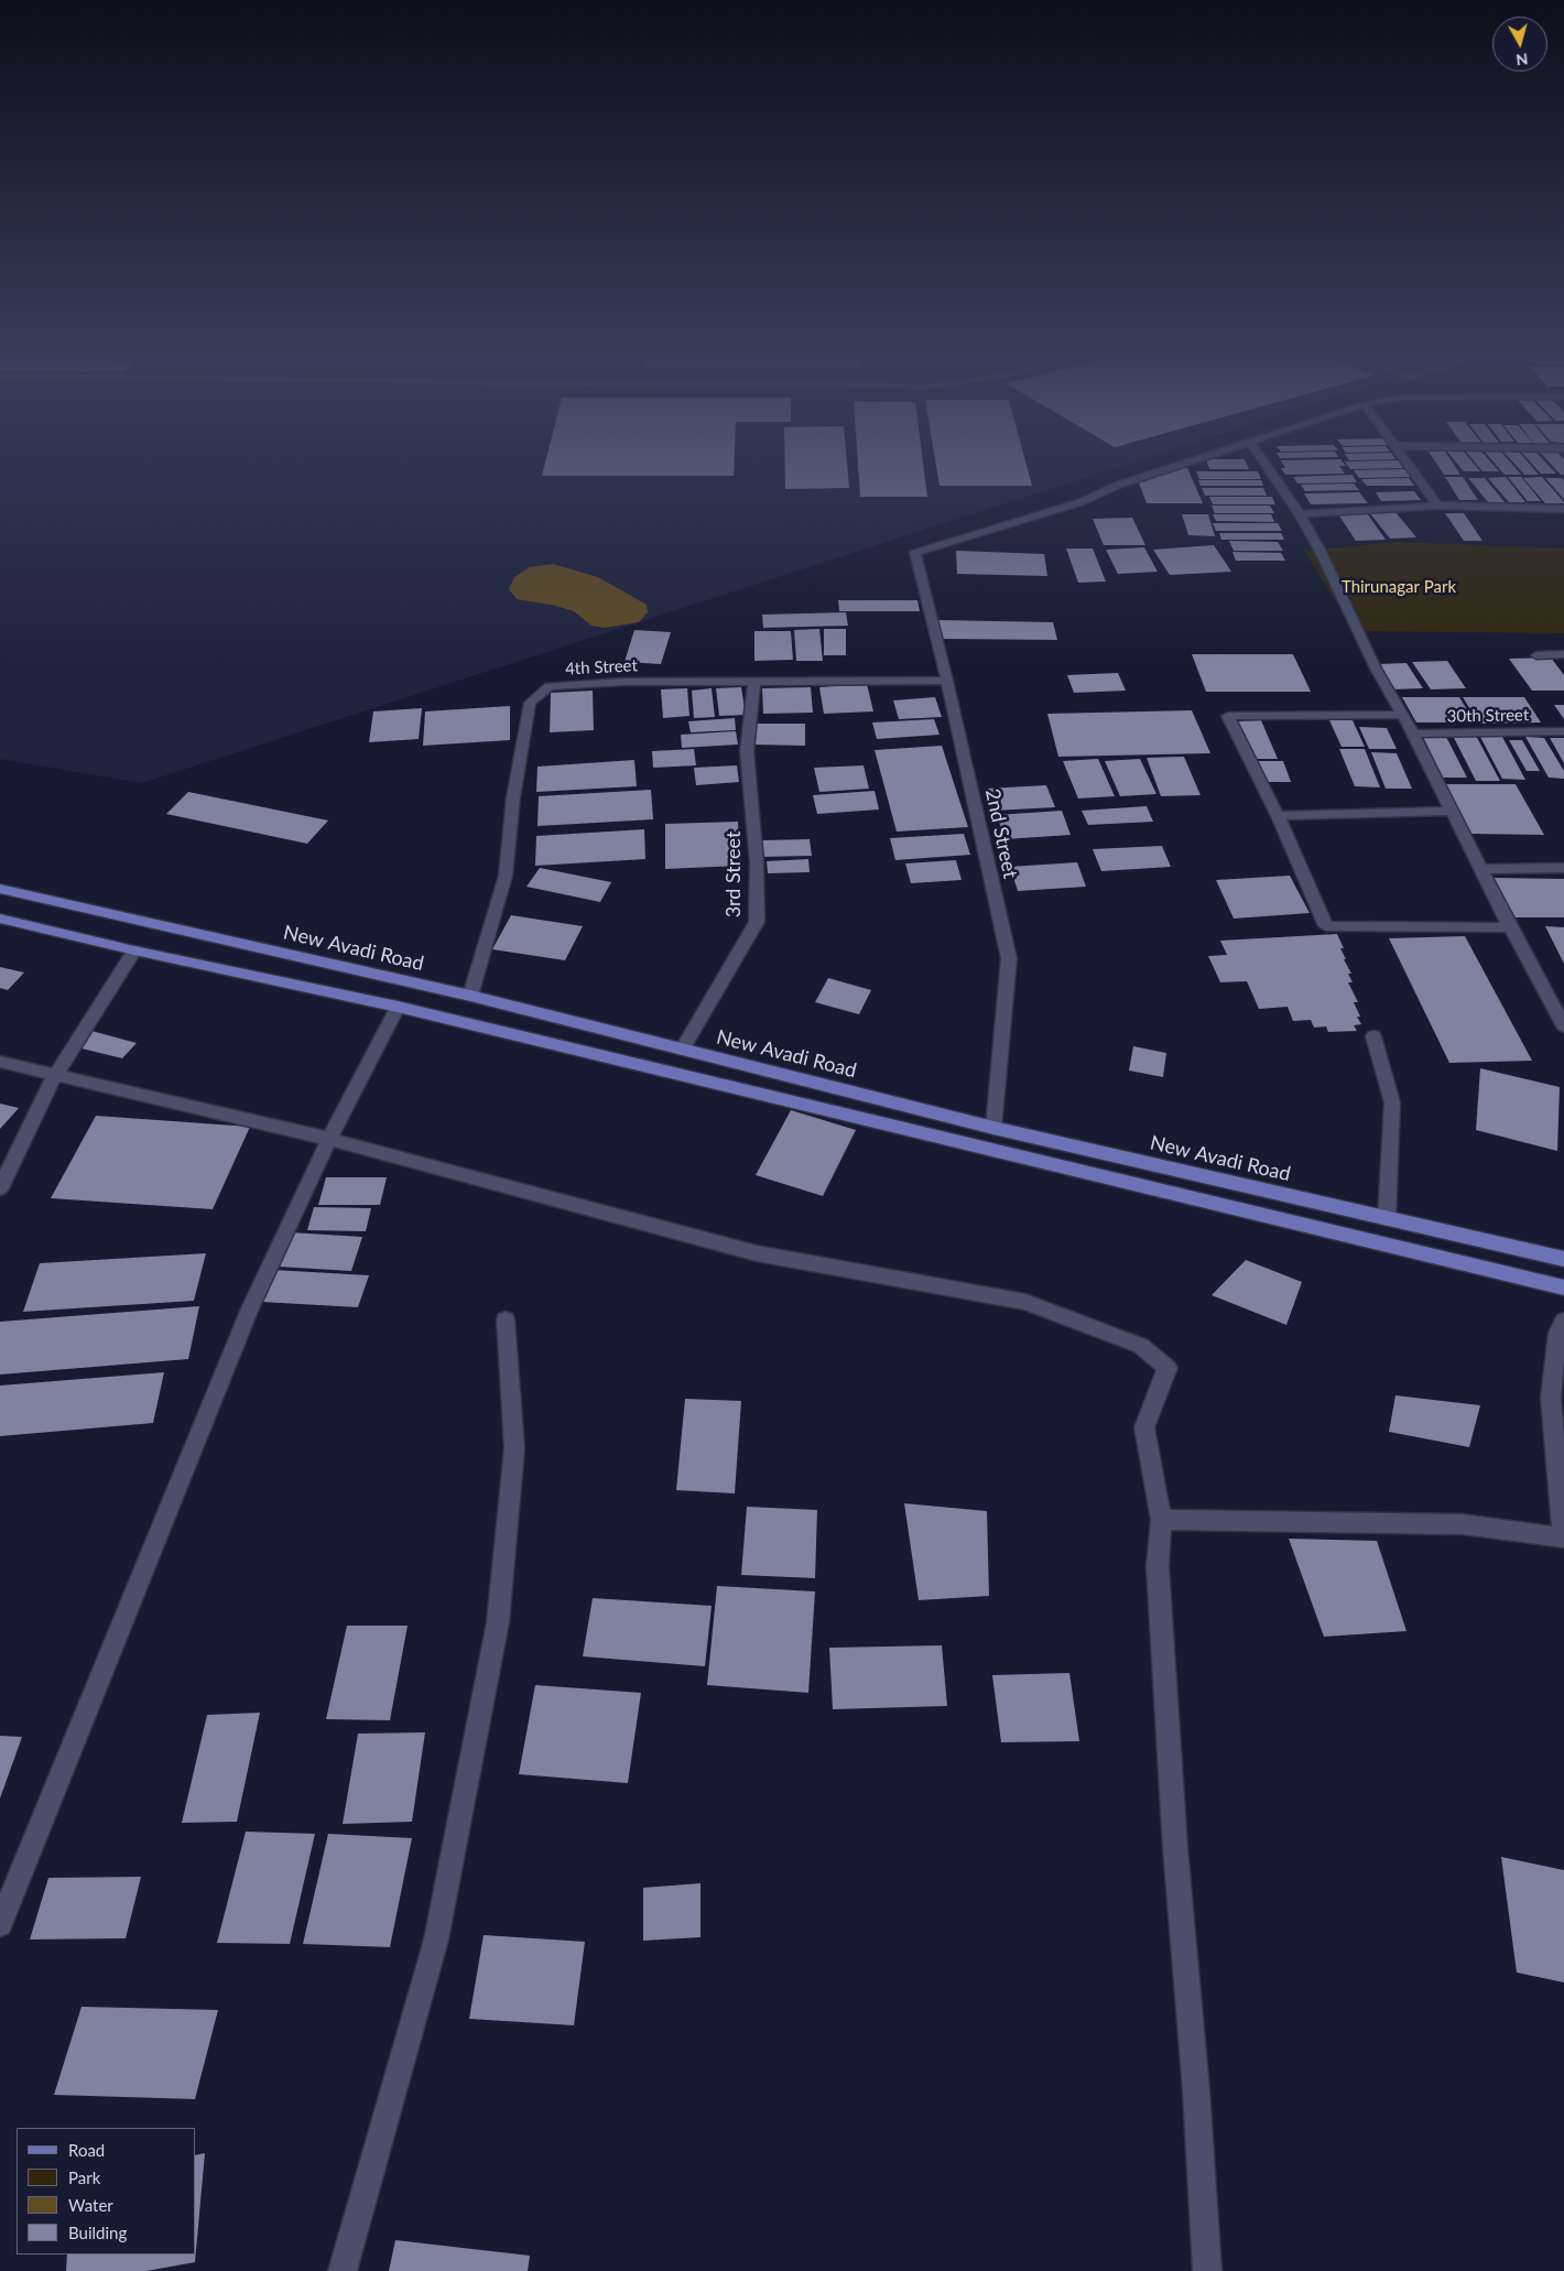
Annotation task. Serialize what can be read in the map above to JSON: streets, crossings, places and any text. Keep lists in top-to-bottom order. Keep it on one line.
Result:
{"streets":{"main road":["New Avadi Road"],"street":["4th Street","30th Street","2nd Street","3rd Street"]},"crossings":[["4th Street","2nd Street"],["4th Street","3rd Street"],["4th Street","New Avadi Road"],["2nd Street","New Avadi Road"],["3rd Street","New Avadi Road"]],"parks":["Thirunagar Park"],"legend":["Road","Park","Water","Building"],"north":"bottom"}
